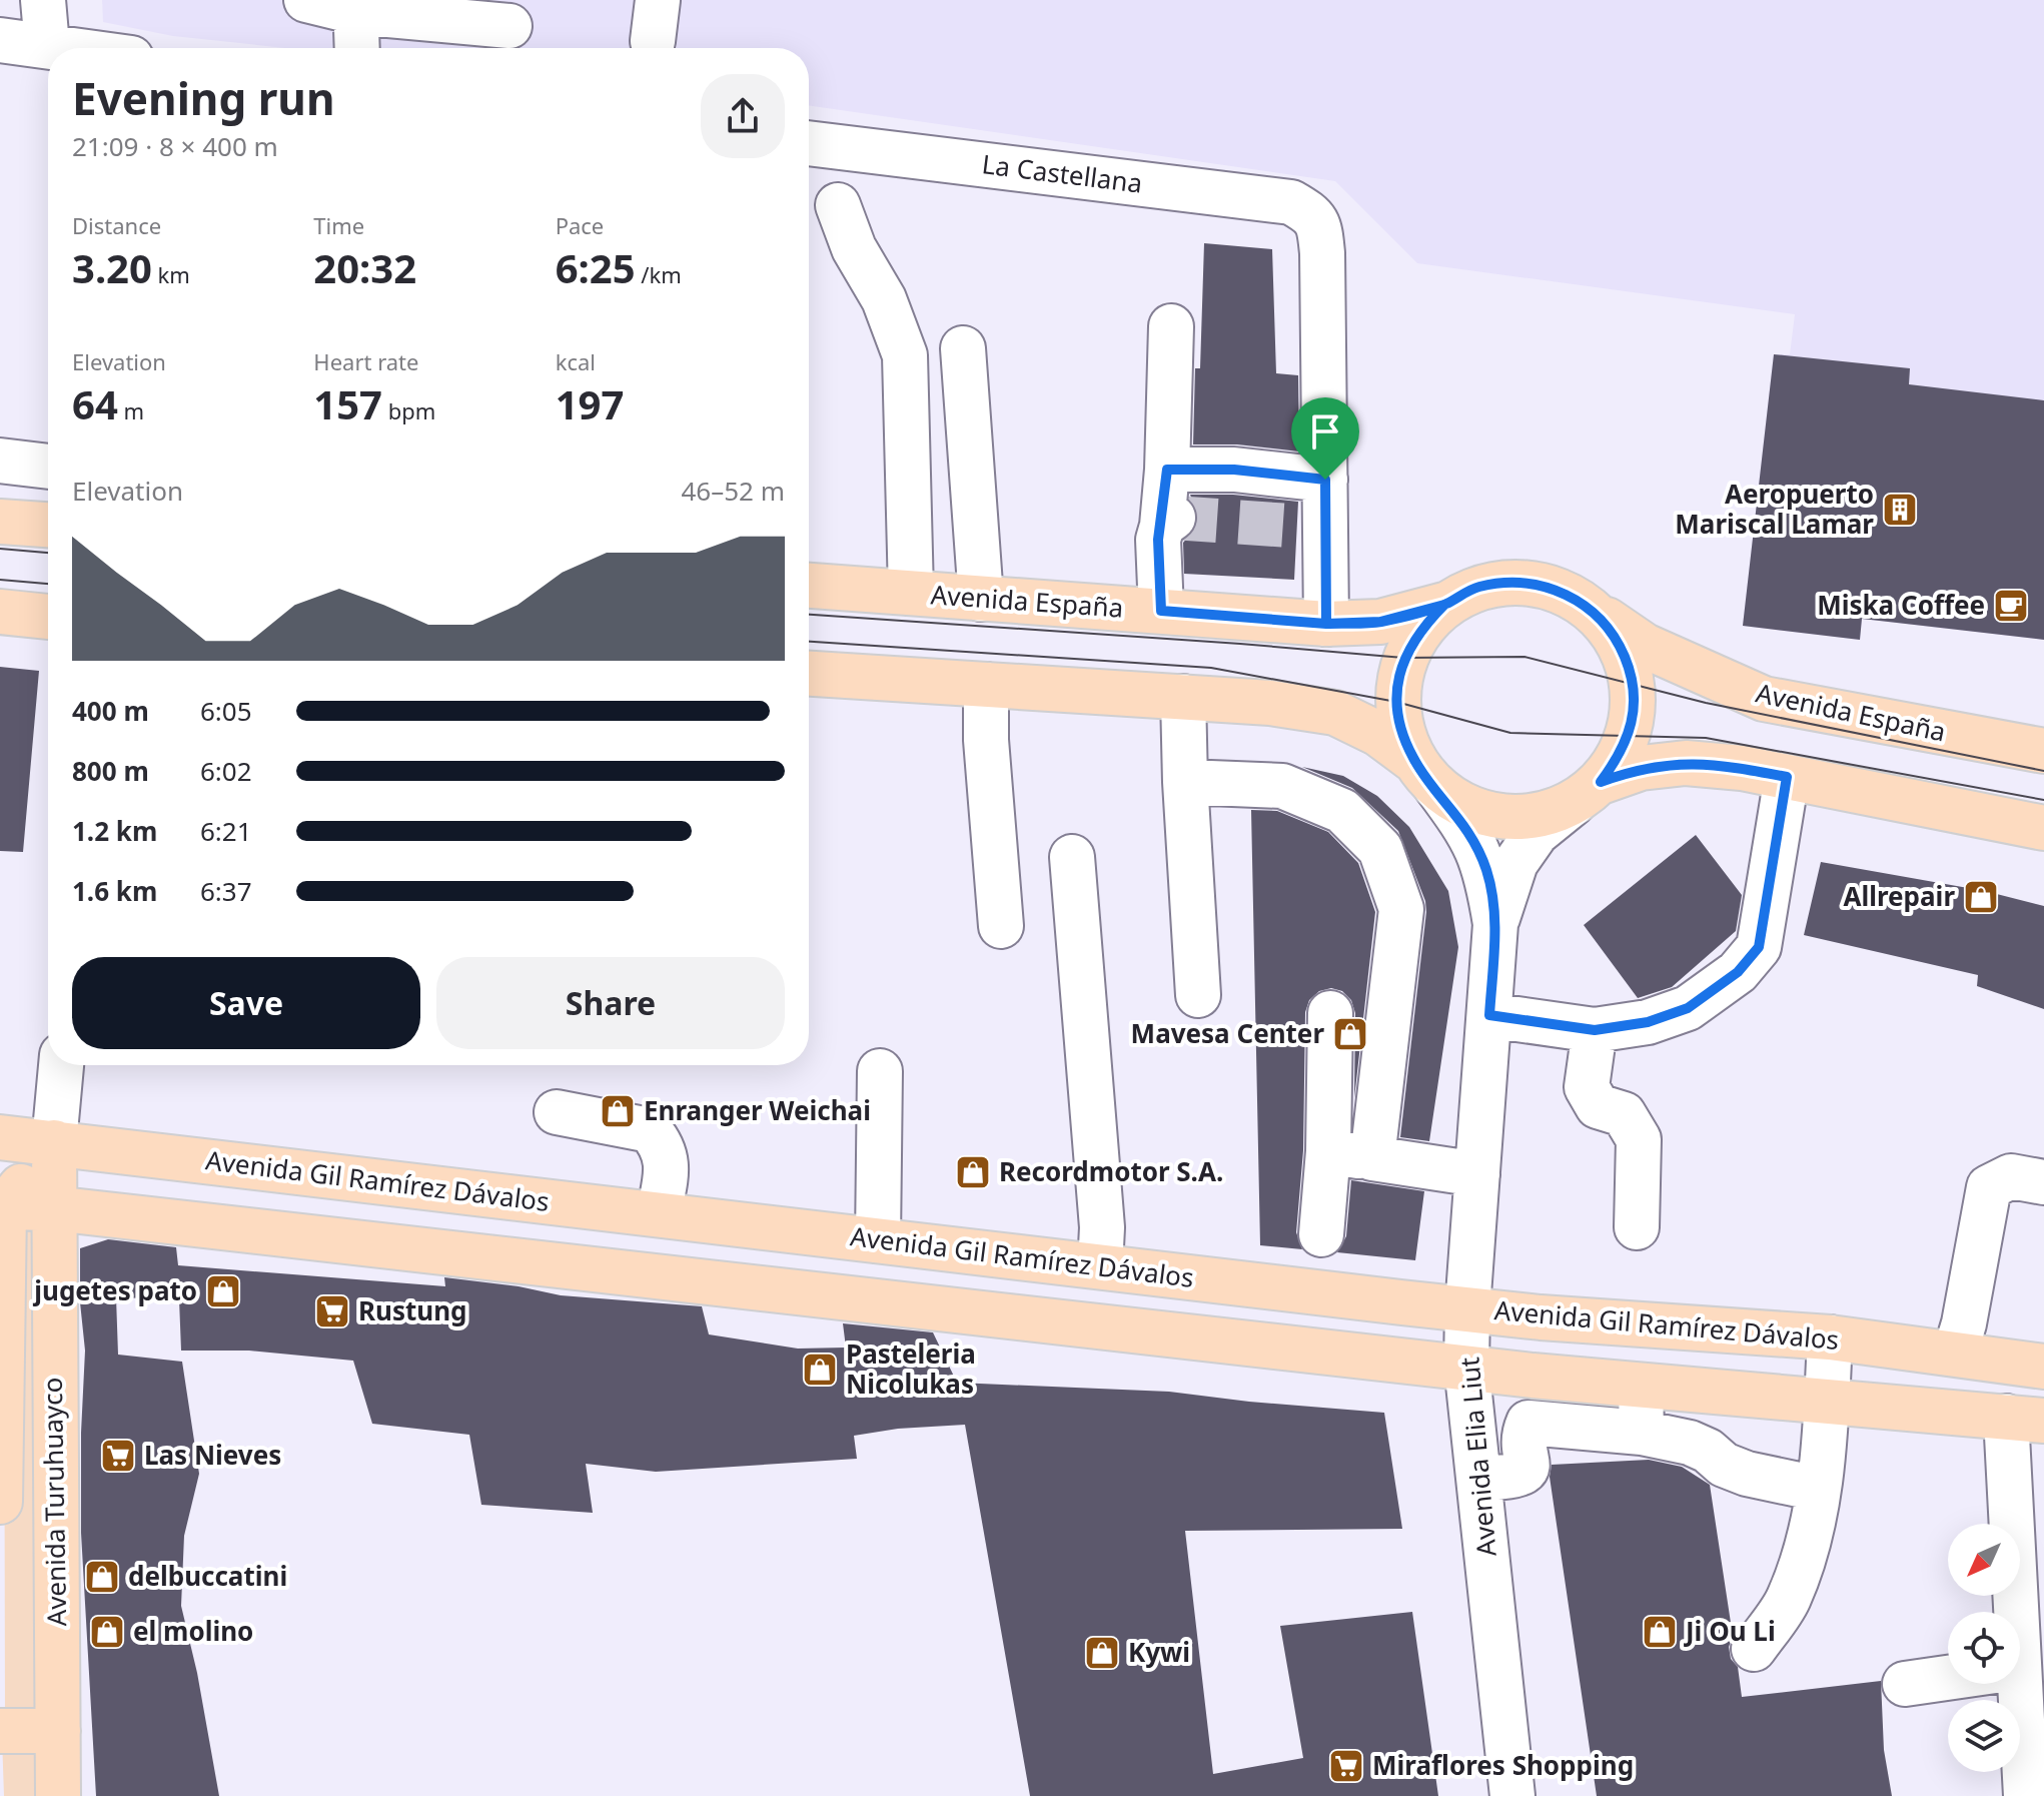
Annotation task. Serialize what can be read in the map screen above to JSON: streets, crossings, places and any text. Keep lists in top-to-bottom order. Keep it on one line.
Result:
{"streets":{"main road":["Avenida España","Avenida Gil Ramírez Dávalos","Avenida Turuhuayco"],"street":["La Castellana","Avenida Elia Liut"]},"crossings":[["Avenida España","Avenida Elia Liut"],["Avenida Gil Ramírez Dávalos","Avenida Elia Liut"],["Avenida Gil Ramírez Dávalos","Avenida Turuhuayco"]],"places":{"building":["Aeropuerto Mariscal Lamar"],"cafe":["Miska Coffee"],"shop":["Allrepair","Mavesa Center","Enranger Weichai","Recordmotor S.A.","jugetes pato","Pasteleria Nicolukas","delbuccatini","el molino","Ji Ou Li","Kywi"],"supermarket":["Rustung","Las Nieves","Miraflores Shopping"]},"north":"bottom left","page":{"heading":["Evening run","21:09 · 8 × 400 m"],"stats":[["Distance","3.20 km"],["Time","20:32"],["Pace","6:25 /km"],["Elevation","64 m"],["Heart rate","157 bpm"],["kcal","197"]],"chart":["Elevation","46–52 m"],"list":[{"name":"400 m","note":"6:05"},{"name":"800 m","note":"6:02"},{"name":"1.2 km","note":"6:21"},{"name":"1.6 km","note":"6:37"}],"buttons":["Save","Share"]}}
